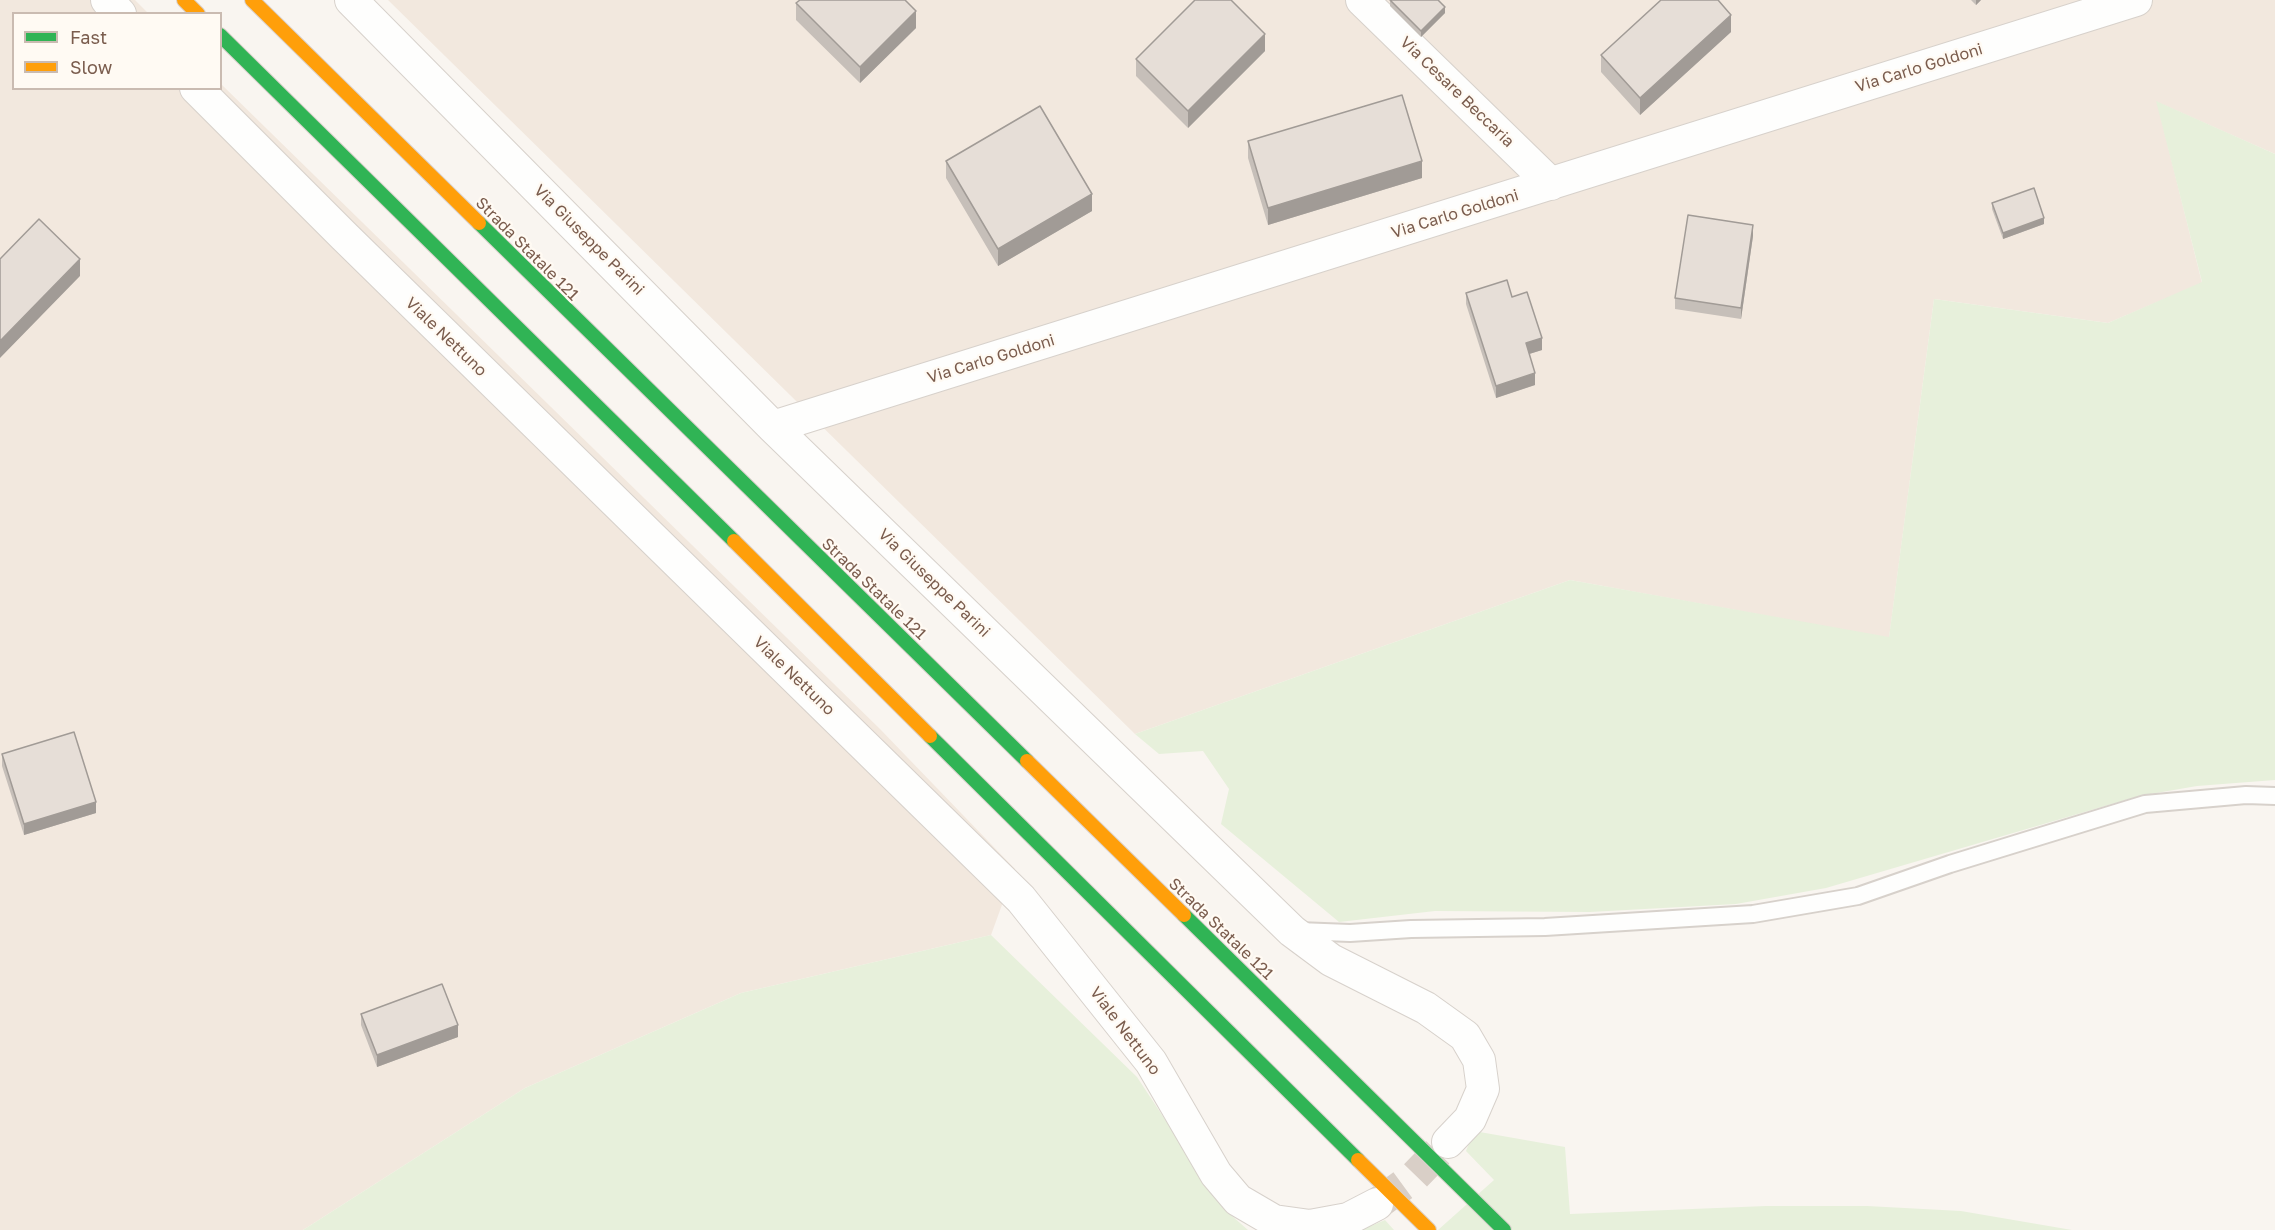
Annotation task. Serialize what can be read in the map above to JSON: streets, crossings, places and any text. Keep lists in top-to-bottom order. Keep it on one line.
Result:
{"streets":{"main road":["Strada Statale 121"],"street":["Via Carlo Goldoni","Via Cesare Beccaria","Via Giuseppe Parini","Viale Nettuno"]},"crossings":[["Via Carlo Goldoni","Via Cesare Beccaria"],["Via Carlo Goldoni","Via Giuseppe Parini"]],"legend":["Fast","Slow"]}
